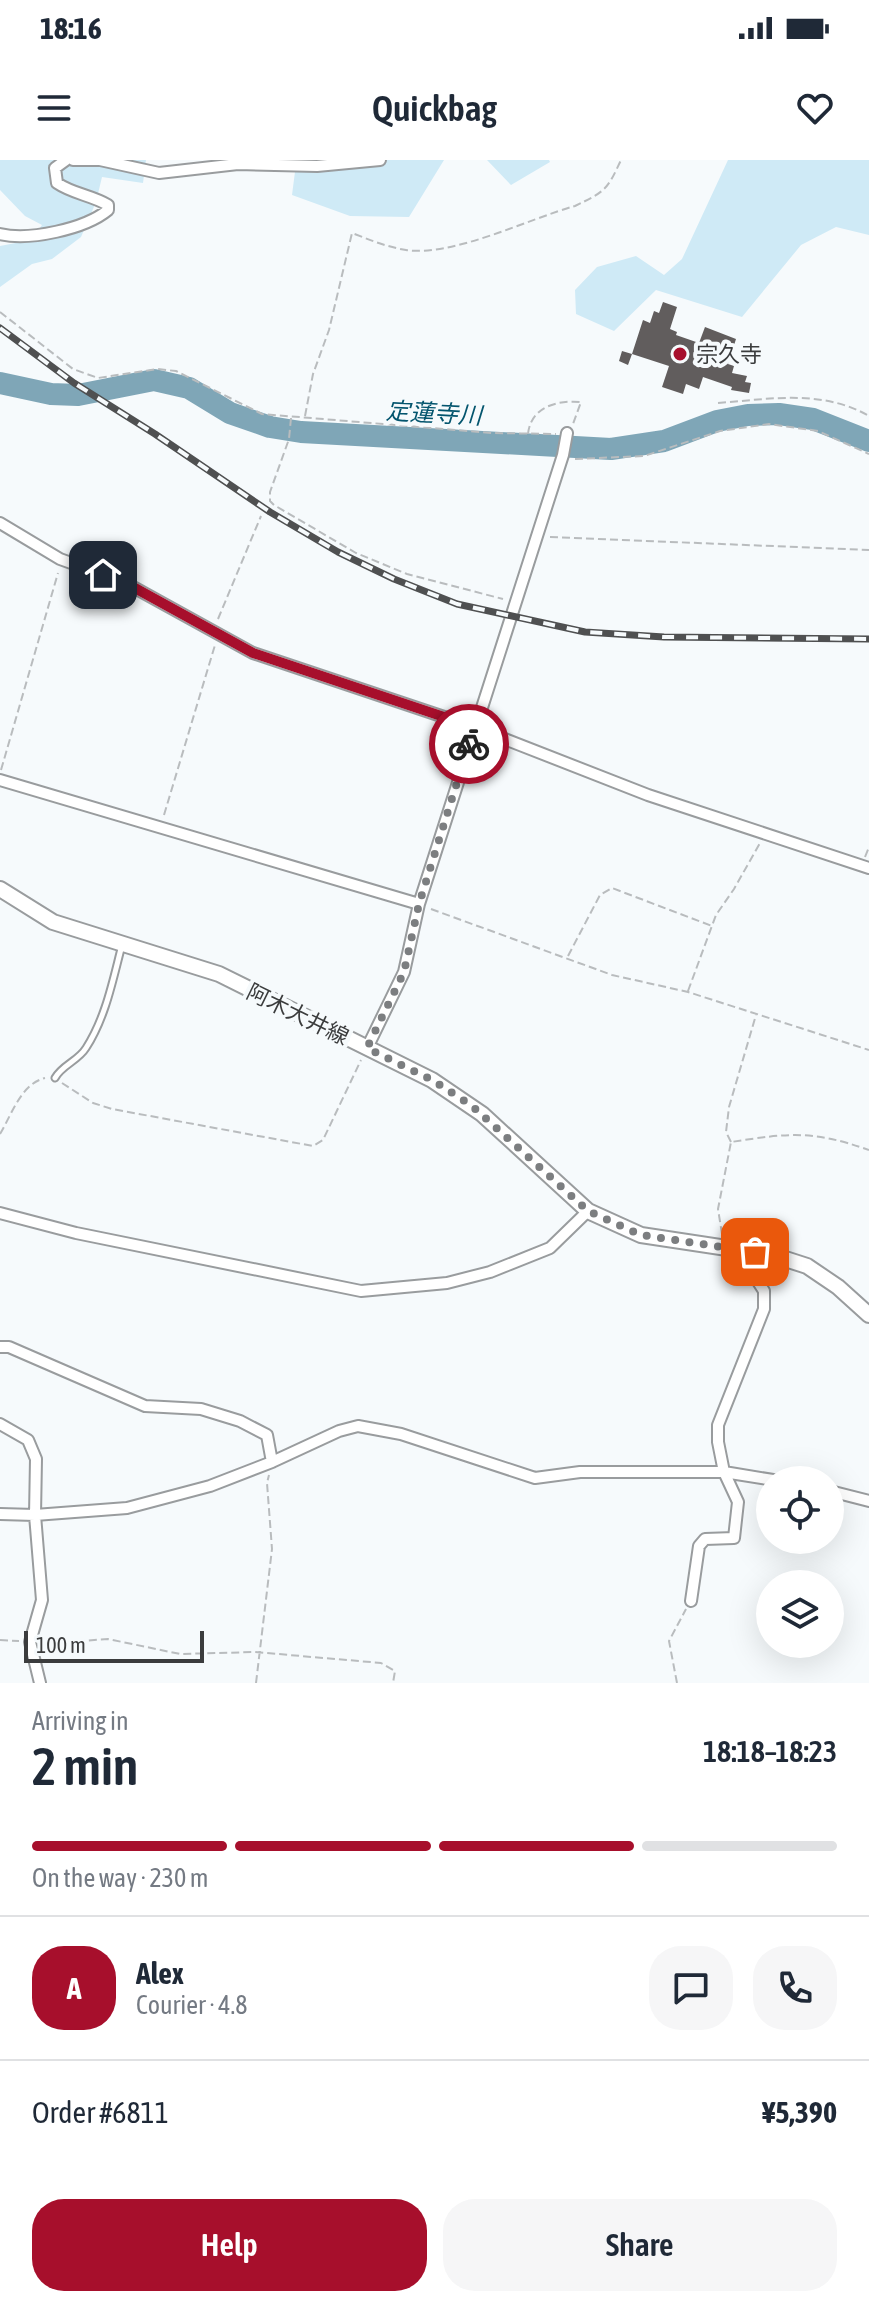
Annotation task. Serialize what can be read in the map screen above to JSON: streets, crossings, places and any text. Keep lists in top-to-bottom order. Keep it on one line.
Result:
{"streets":{"main road":["阿木大井線"]},"water":["定蓮寺川"],"places":["宗久寺"],"scale_bar":"100 m","page":{"status":"18:16","header":"Quickbag","scale":"100 m","heading":["2 min","Arriving in","18:18–18:23"],"panel":["Alex","Courier · 4.8","Order #6811","¥5,390"],"bar":"On the way · 230 m","round":"A","buttons":["Help","Share"]}}
